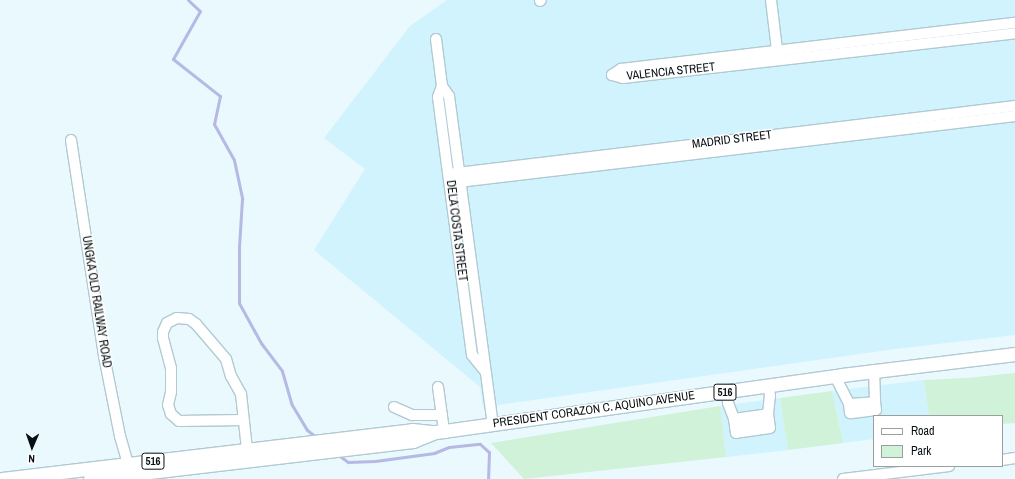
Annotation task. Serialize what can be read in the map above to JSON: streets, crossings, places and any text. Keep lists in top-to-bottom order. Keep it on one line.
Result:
{"streets":{"main road":["516","PRESIDENT CORAZON C. AQUINO AVENUE"],"street":["VALENCIA STREET","MADRID STREET","DELA COSTA STREET","UNGKA OLD RAILWAY ROAD"]},"crossings":[["MADRID STREET","DELA COSTA STREET"],["DELA COSTA STREET","PRESIDENT CORAZON C. AQUINO AVENUE"],["UNGKA OLD RAILWAY ROAD","PRESIDENT CORAZON C. AQUINO AVENUE"]],"legend":["Road","Park"],"north":"bottom"}
